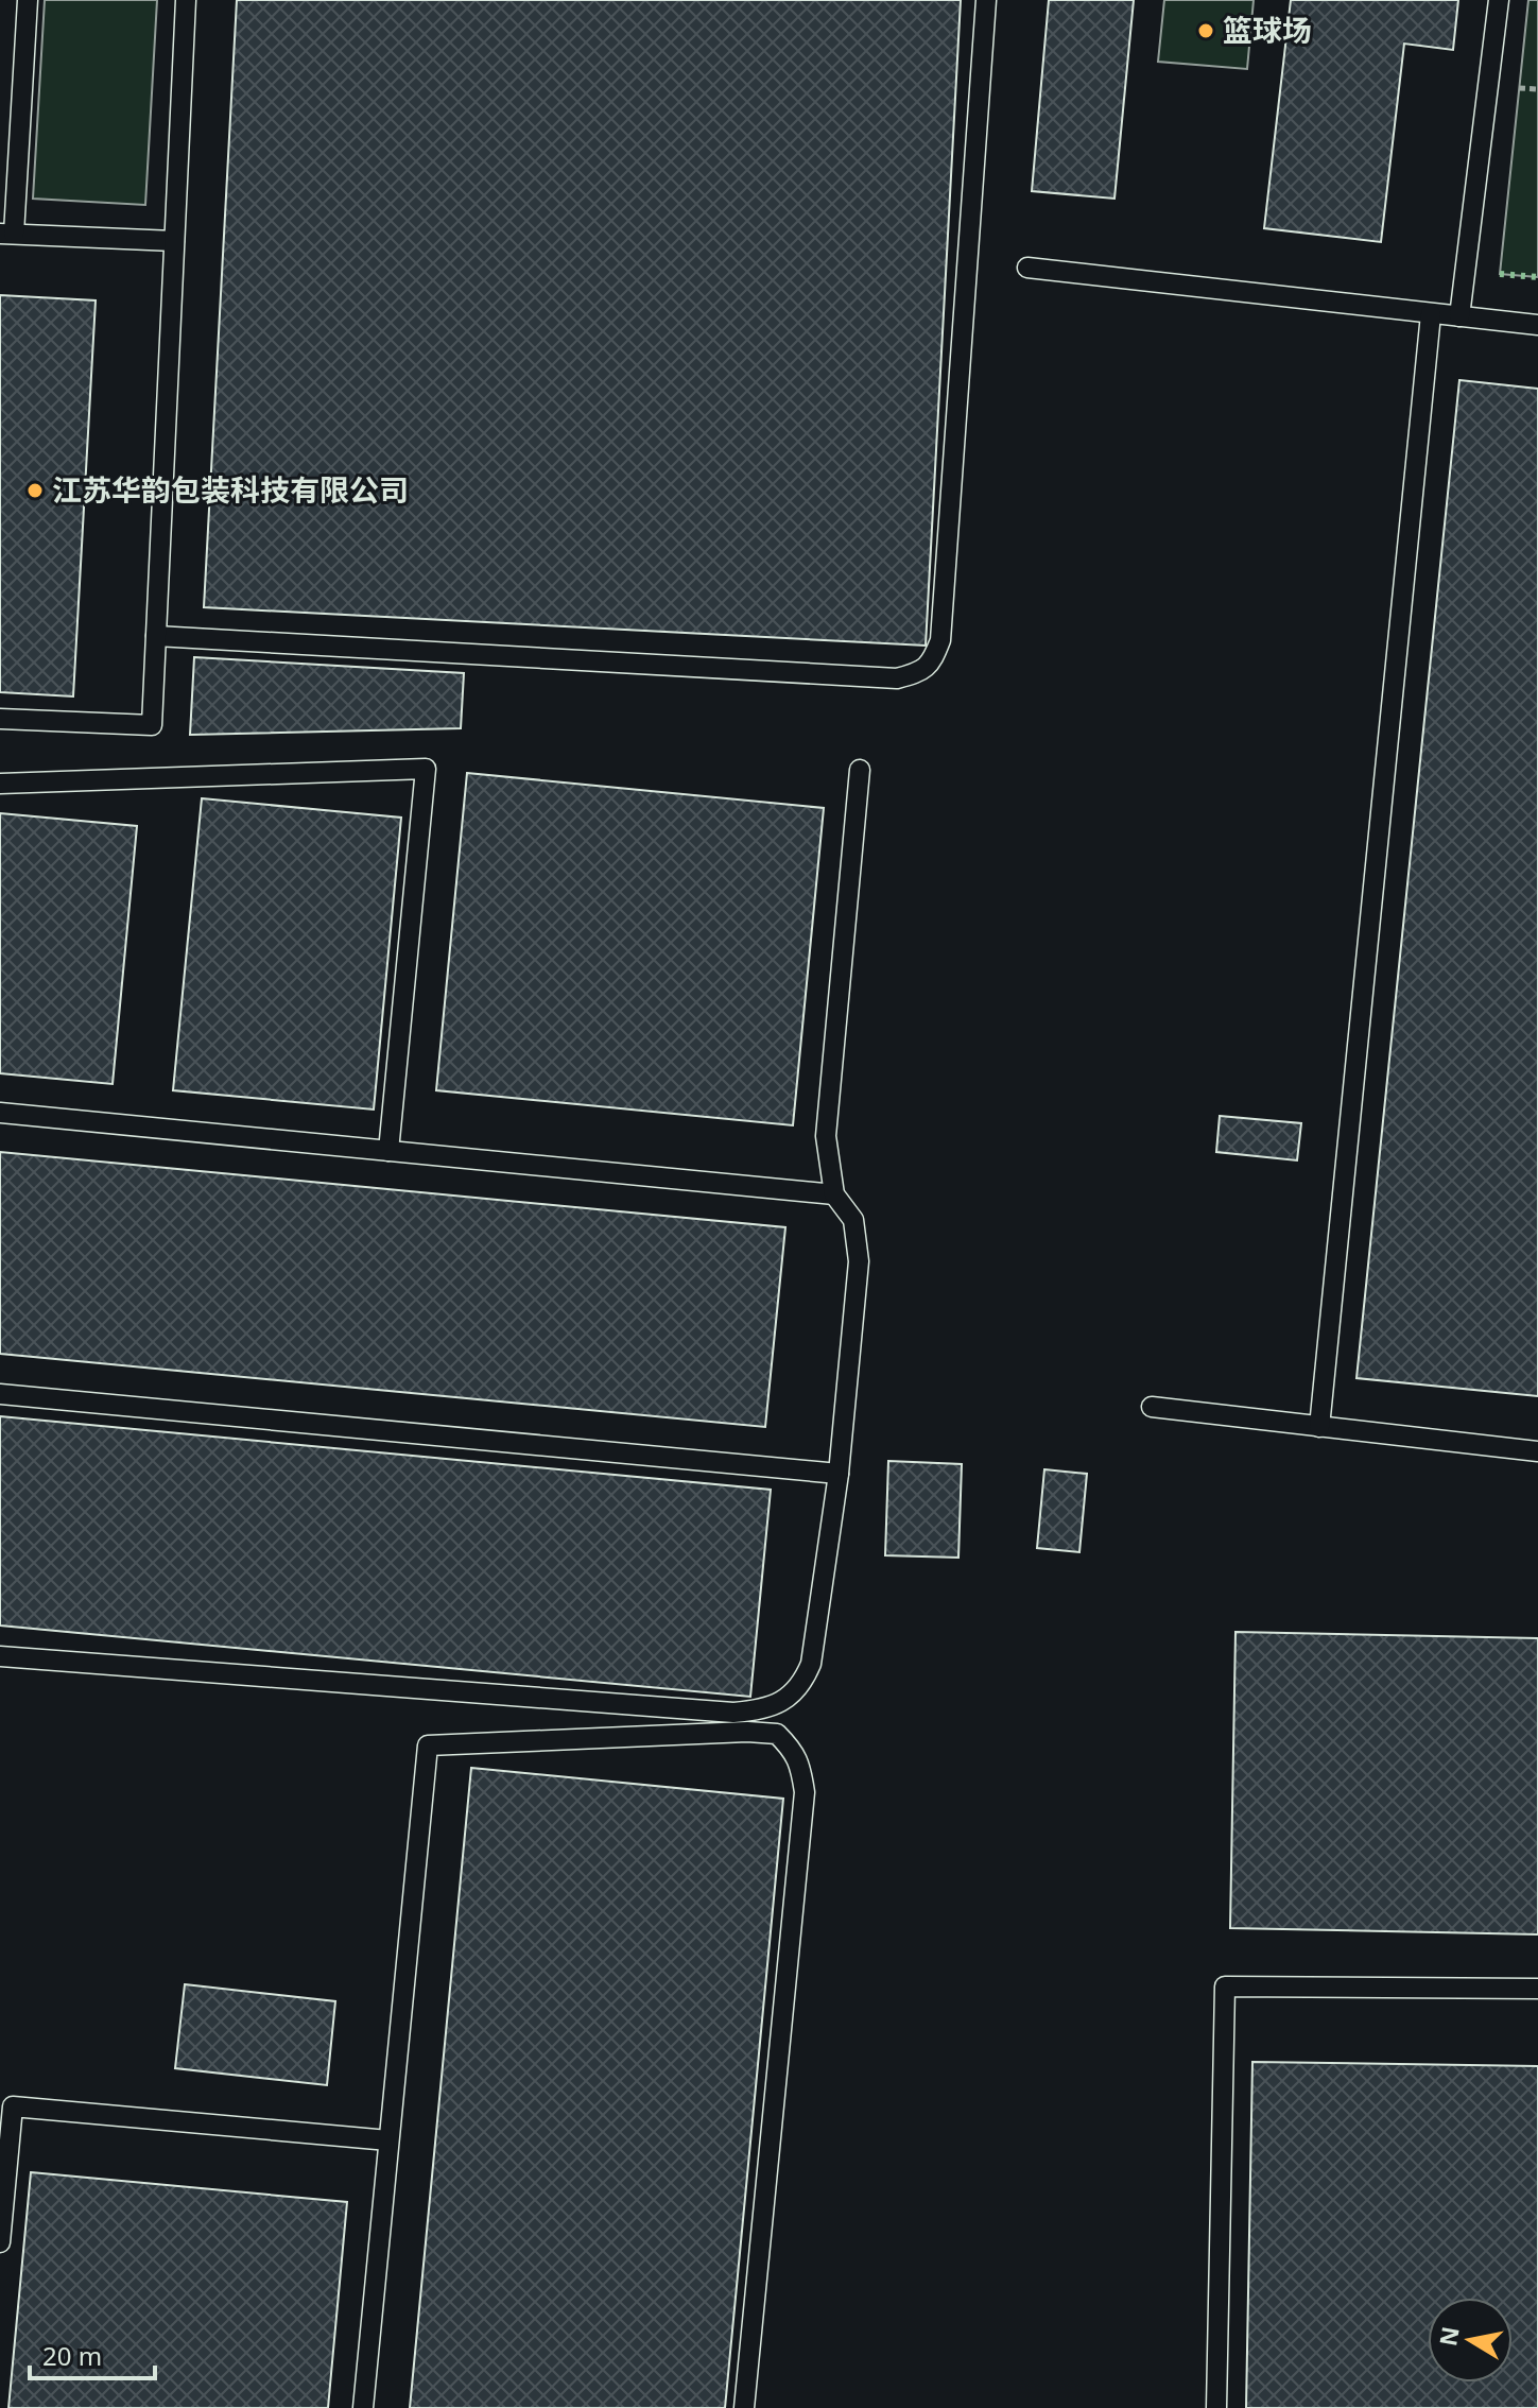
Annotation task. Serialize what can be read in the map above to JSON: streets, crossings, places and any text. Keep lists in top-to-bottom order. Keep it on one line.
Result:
{"places":["篮球场","江苏华韵包装科技有限公司"],"scale_bar":"20 m","north":"left"}
